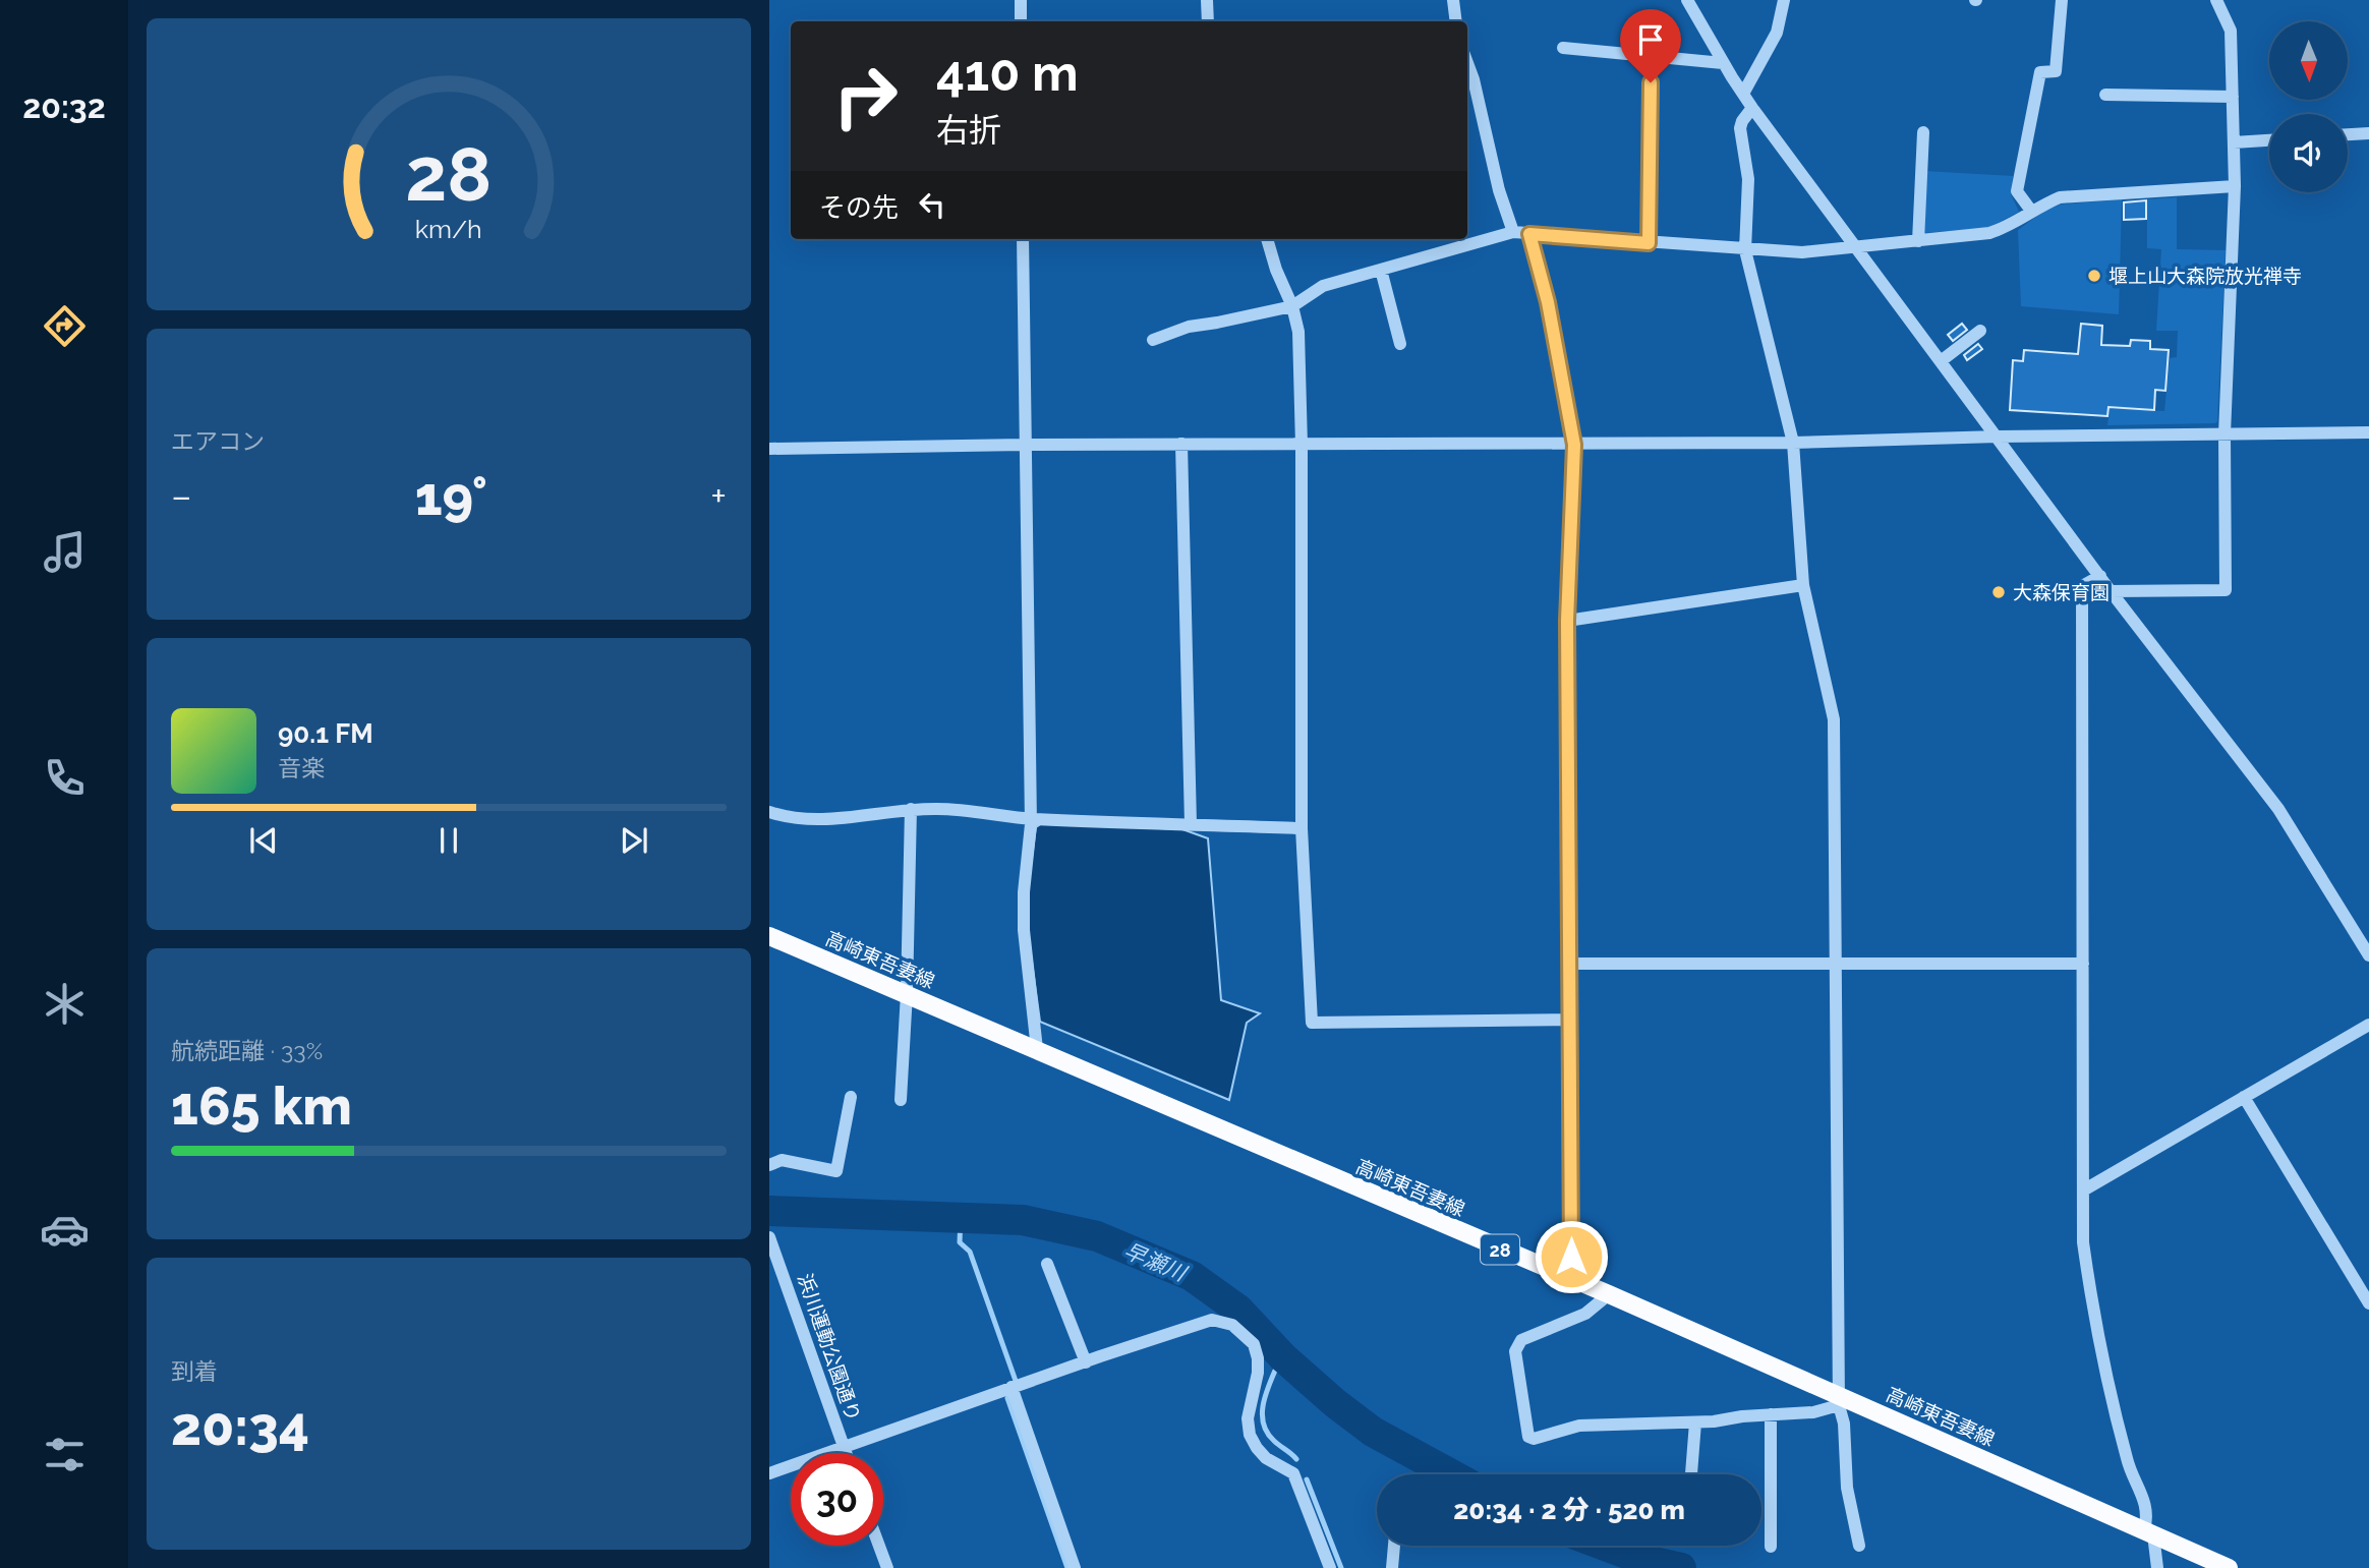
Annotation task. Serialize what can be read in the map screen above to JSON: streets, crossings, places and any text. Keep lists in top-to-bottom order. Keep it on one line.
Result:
{"streets":{"main road":["高崎東吾妻線","28"],"street":["浜川運動公園通り"]},"water":["早瀬川"],"places":["堰上山大森院放光禅寺","大森保育園"],"north":"bottom","page":{"tabs":"20:32","turn":["410 m","右折"],"then":"その先","tile":["エアコン",["航続距離 · 33%","165 km"],["到着","20:34"]],"heat":["−","19°","+"],"song":["90.1 FM","音楽"],"limit":"30","trip":"20:34 · 2 分 · 520 m","gauge":["28","km/h"]}}
